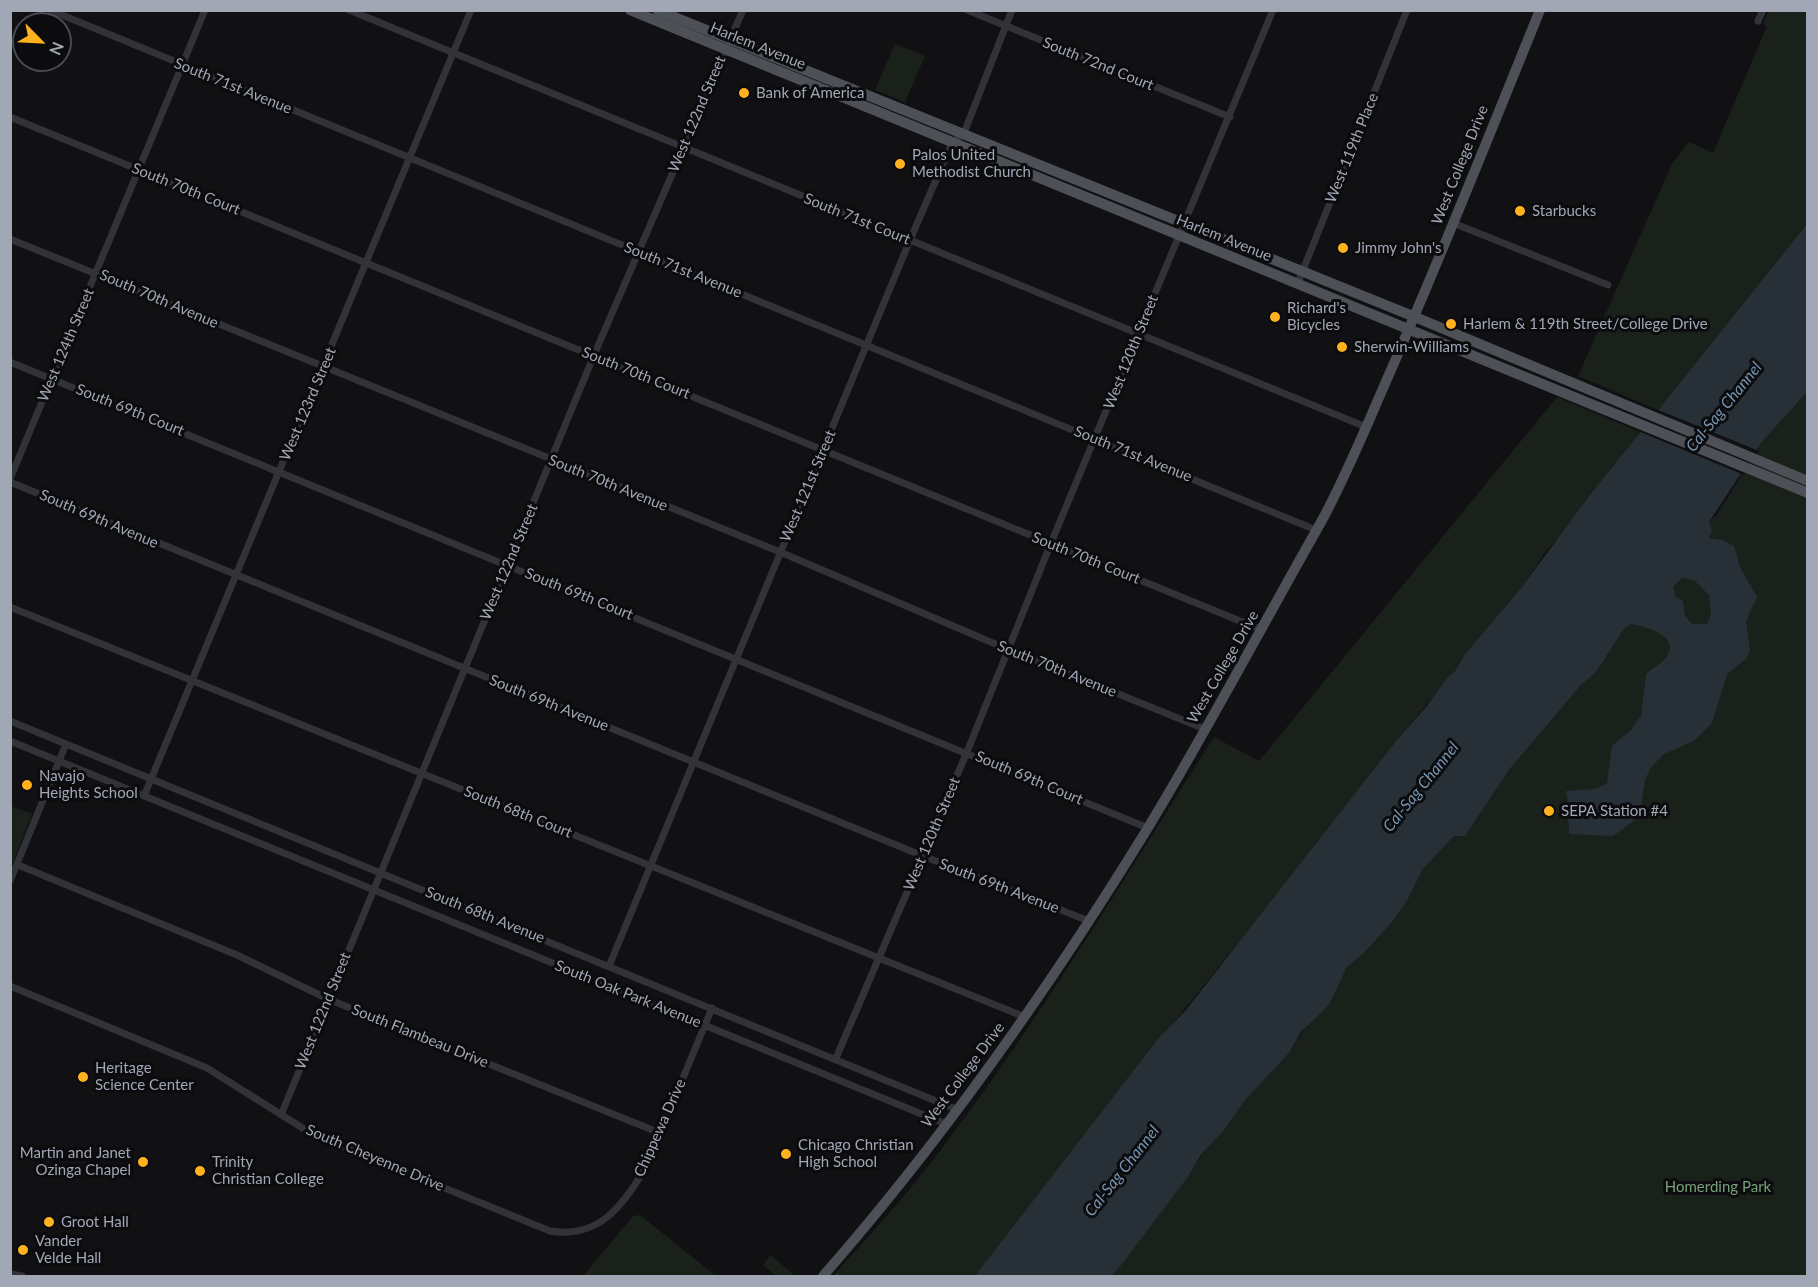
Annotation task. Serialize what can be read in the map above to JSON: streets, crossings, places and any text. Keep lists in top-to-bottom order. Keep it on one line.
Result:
{"streets":{"main road":["Harlem Avenue","West College Drive"],"street":["South 72nd Court","South 71st Avenue","West 122nd Street","West 119th Place","South 70th Court","South 71st Court","South 70th Avenue","West 124th Street","West 120th Street","West 123rd Street","South 69th Court","West 121st Street","South 69th Avenue","South 68th Court","South 68th Avenue","South Oak Park Avenue","South Flambeau Drive","Chippewa Drive","South Cheyenne Drive"]},"crossings":[["Harlem Avenue","West 122nd Street"],["Harlem Avenue","West 119th Place"],["Harlem Avenue","West College Drive"],["Harlem Avenue","West 120th Street"],["Harlem Avenue","West 121st Street"],["South 72nd Court","West 120th Street"],["South 72nd Court","West 121st Street"],["South 71st Avenue","West 122nd Street"],["South 71st Avenue","West College Drive"],["South 71st Avenue","West 124th Street"],["South 71st Avenue","West 120th Street"],["South 71st Avenue","West 123rd Street"],["South 71st Avenue","West 121st Street"],["West 122nd Street","South 70th Court"],["West 122nd Street","South 71st Court"],["West 122nd Street","South 70th Avenue"],["West 122nd Street","South 69th Court"],["West 122nd Street","South 69th Avenue"],["West 122nd Street","South 68th Court"],["West 122nd Street","South 68th Avenue"],["West 122nd Street","South Oak Park Avenue"],["West 122nd Street","South Flambeau Drive"],["West 122nd Street","South Cheyenne Drive"],["West College Drive","South 70th Court"],["West College Drive","South 71st Court"],["West College Drive","South 70th Avenue"],["West College Drive","South 69th Court"],["West College Drive","South 69th Avenue"],["West College Drive","South 68th Court"],["West College Drive","South 68th Avenue"],["West College Drive","South Oak Park Avenue"],["South 70th Court","West 124th Street"],["South 70th Court","West 120th Street"],["South 70th Court","West 123rd Street"],["South 70th Court","West 121st Street"],["South 71st Court","West 120th Street"],["South 71st Court","West 123rd Street"],["South 71st Court","West 121st Street"],["South 70th Avenue","West 124th Street"],["South 70th Avenue","West 120th Street"],["South 70th Avenue","West 123rd Street"],["South 70th Avenue","West 121st Street"],["West 124th Street","South 69th Court"],["West 124th Street","South 69th Avenue"],["West 120th Street","South 69th Court"],["West 120th Street","South 69th Avenue"],["West 120th Street","South 68th Court"],["West 120th Street","South 68th Avenue"],["West 123rd Street","South 69th Court"],["West 123rd Street","South 69th Avenue"],["West 123rd Street","South 68th Court"],["West 123rd Street","South 68th Avenue"],["West 123rd Street","South Oak Park Avenue"],["South 69th Court","West 121st Street"],["West 121st Street","South 69th Avenue"],["West 121st Street","South 68th Court"],["West 121st Street","South 68th Avenue"],["South 68th Avenue","Chippewa Drive"],["South Oak Park Avenue","Chippewa Drive"],["South Flambeau Drive","Chippewa Drive"],["Chippewa Drive","South Cheyenne Drive"]],"water":["Cal-Sag Channel"],"parks":["Homerding Park"],"places":["Bank of America","Palos United Methodist Church","Starbucks","Jimmy John's","Richard's Bicycles","Harlem & 119th Street/College Drive","Sherwin-Williams","Navajo Heights School","SEPA Station #4","Heritage Science Center","Chicago Christian High School","Martin and Janet Ozinga Chapel","Trinity Christian College","Groot Hall","Vander Velde Hall"],"north":"bottom right"}
